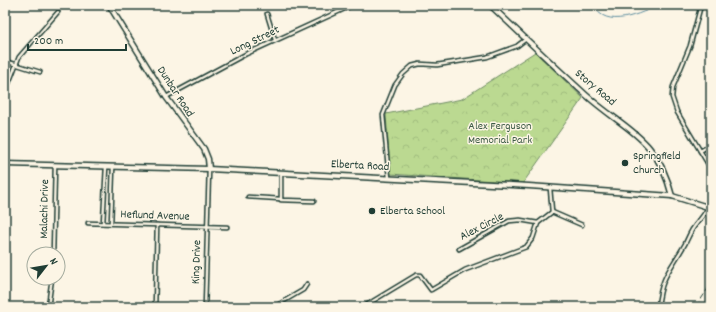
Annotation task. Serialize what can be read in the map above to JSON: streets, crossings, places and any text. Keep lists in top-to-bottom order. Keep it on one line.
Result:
{"streets":{"street":["Long Street","Story Road","Dunbar Road","Elberta Road","Malachi Drive","Heflund Avenue","Alex Circle","King Drive"]},"crossings":[["Long Street","Dunbar Road"],["Story Road","Elberta Road"],["Dunbar Road","Elberta Road"],["Dunbar Road","King Drive"],["Elberta Road","Malachi Drive"],["Elberta Road","Heflund Avenue"],["Elberta Road","King Drive"],["Heflund Avenue","King Drive"]],"parks":["Alex Ferguson Memorial Park"],"places":["Springfield Church","Elberta School"],"scale_bar":"200 m","north":"top right"}
